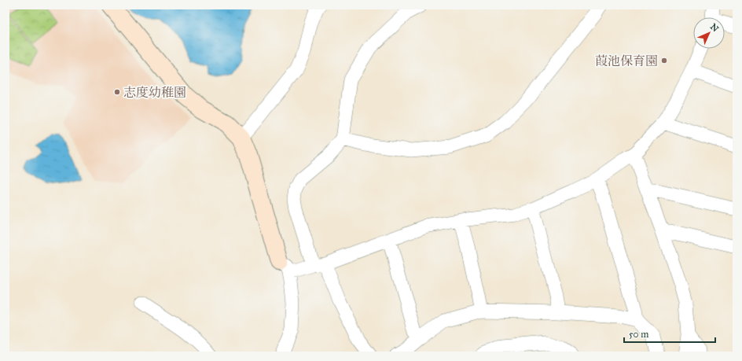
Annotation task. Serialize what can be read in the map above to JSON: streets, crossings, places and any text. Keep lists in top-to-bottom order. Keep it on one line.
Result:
{"places":["葭池保育園","志度幼稚園"],"scale_bar":"50 m","north":"top right"}
